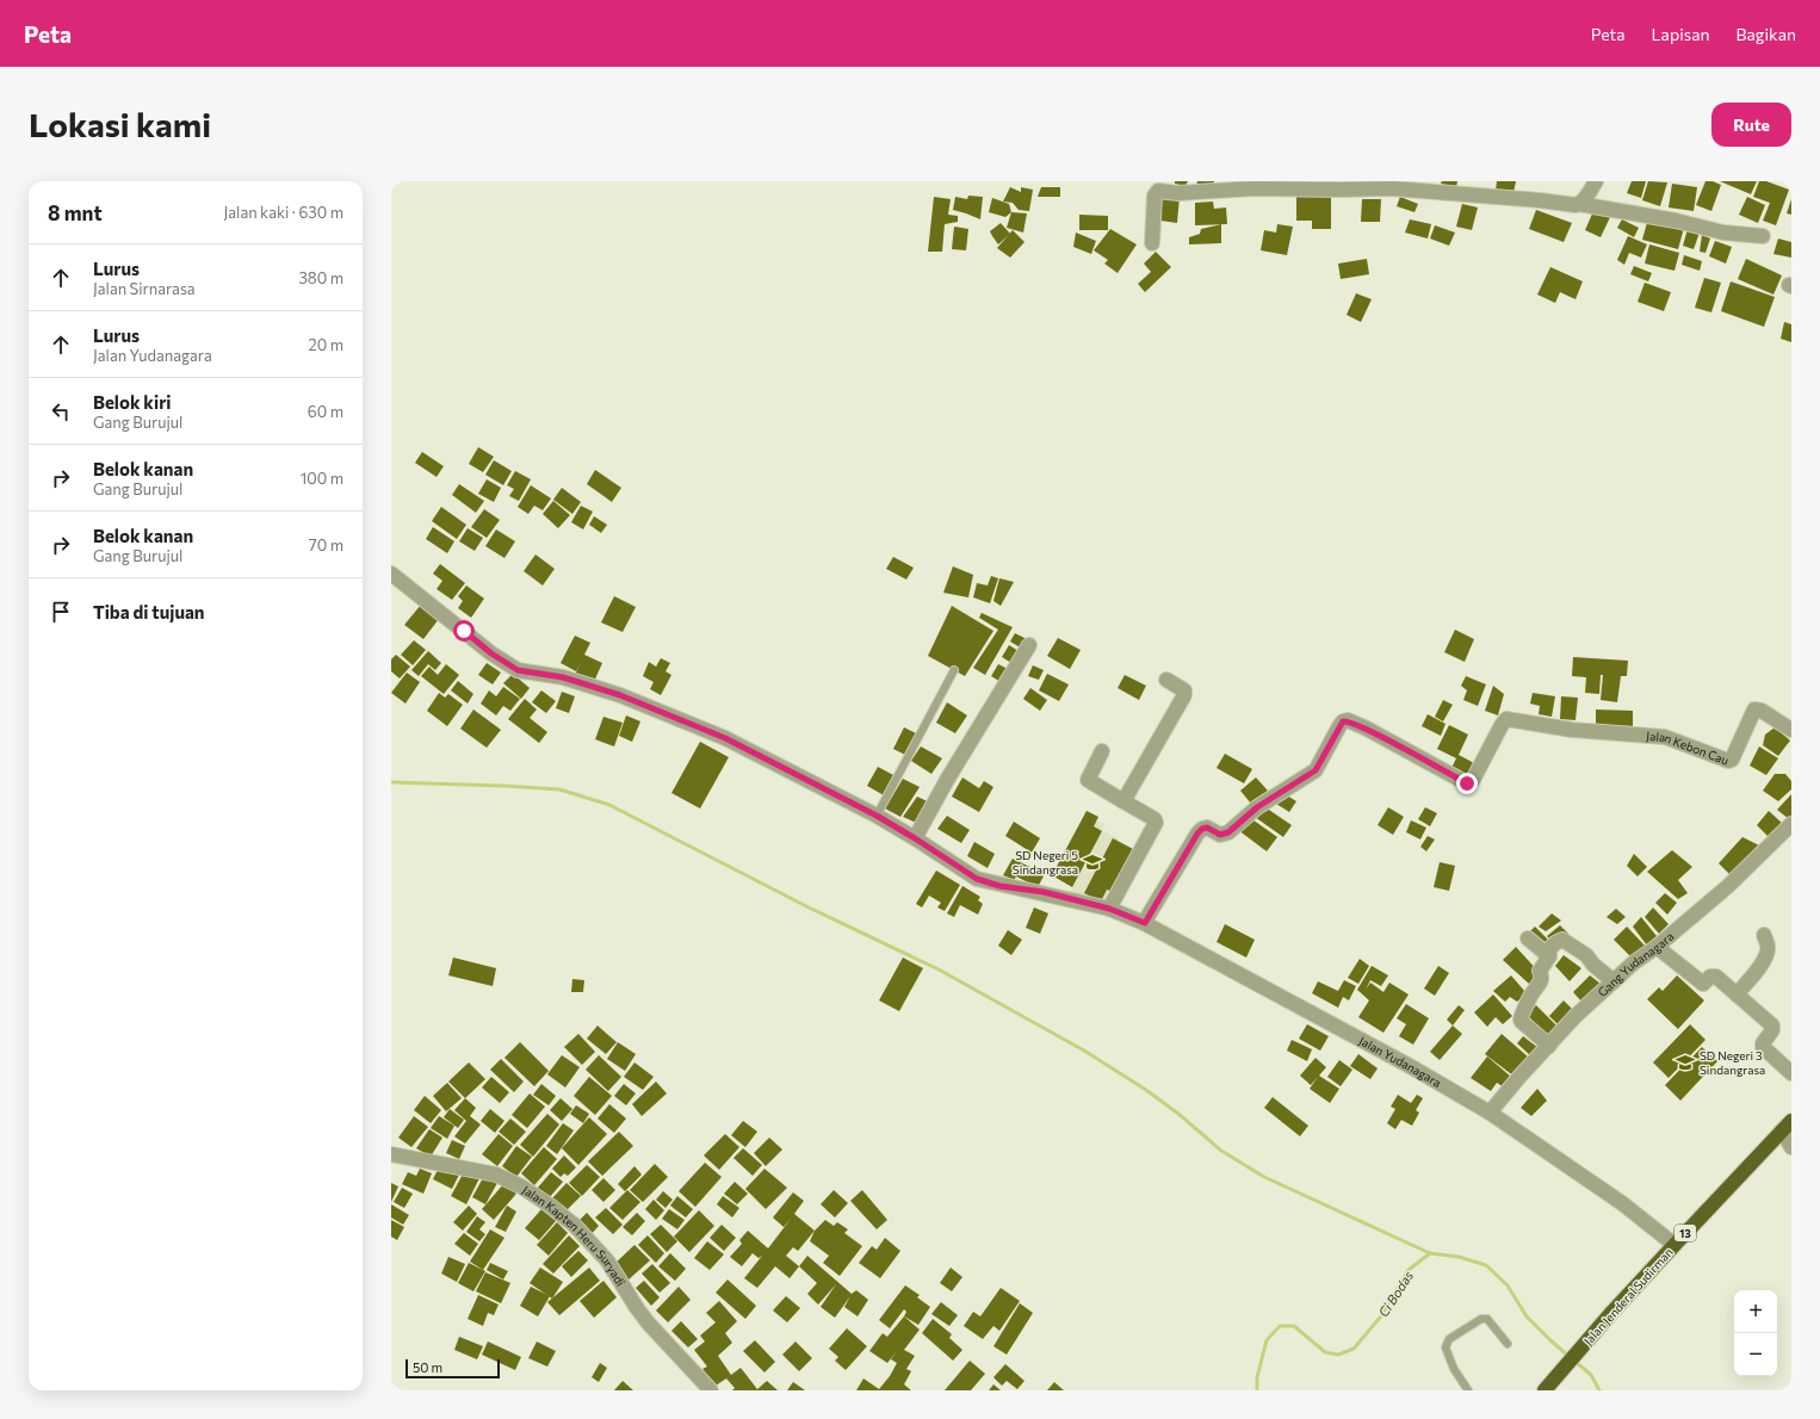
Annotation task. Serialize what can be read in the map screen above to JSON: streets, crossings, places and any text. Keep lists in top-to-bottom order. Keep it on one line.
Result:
{"streets":{"highway":["13","Jalan Jenderal Sudirman"],"street":["Jalan Kebon Cau","Gang Yudanagara","Jalan Yudanagara","Jalan Kapten Heru Suryadi"]},"crossings":[["Jalan Kebon Cau","Jalan Yudanagara"],["Gang Yudanagara","Jalan Yudanagara"],["Jalan Yudanagara","Jalan Jenderal Sudirman"]],"water":["Ci Bodas"],"places":{"school or university":["SD Negeri 5 Sindangrasa","SD Negeri 3 Sindangrasa"]},"scale_bar":"50 m","page":{"header":"Peta","nav":["Peta","Lapisan","Bagikan"],"buttons":"Rute","title":"Lokasi kami","heading":["8 mnt","Jalan kaki · 630 m"],"list":[["Lurus","Jalan Sirnarasa","380 m"],["Lurus","Jalan Yudanagara","20 m"],["Belok kiri","Gang Burujul","60 m"],["Belok kanan","Gang Burujul","100 m"],["Belok kanan","Gang Burujul","70 m"],"Tiba di tujuan"],"map_buttons":["+","−"],"scale":"50 m"}}
